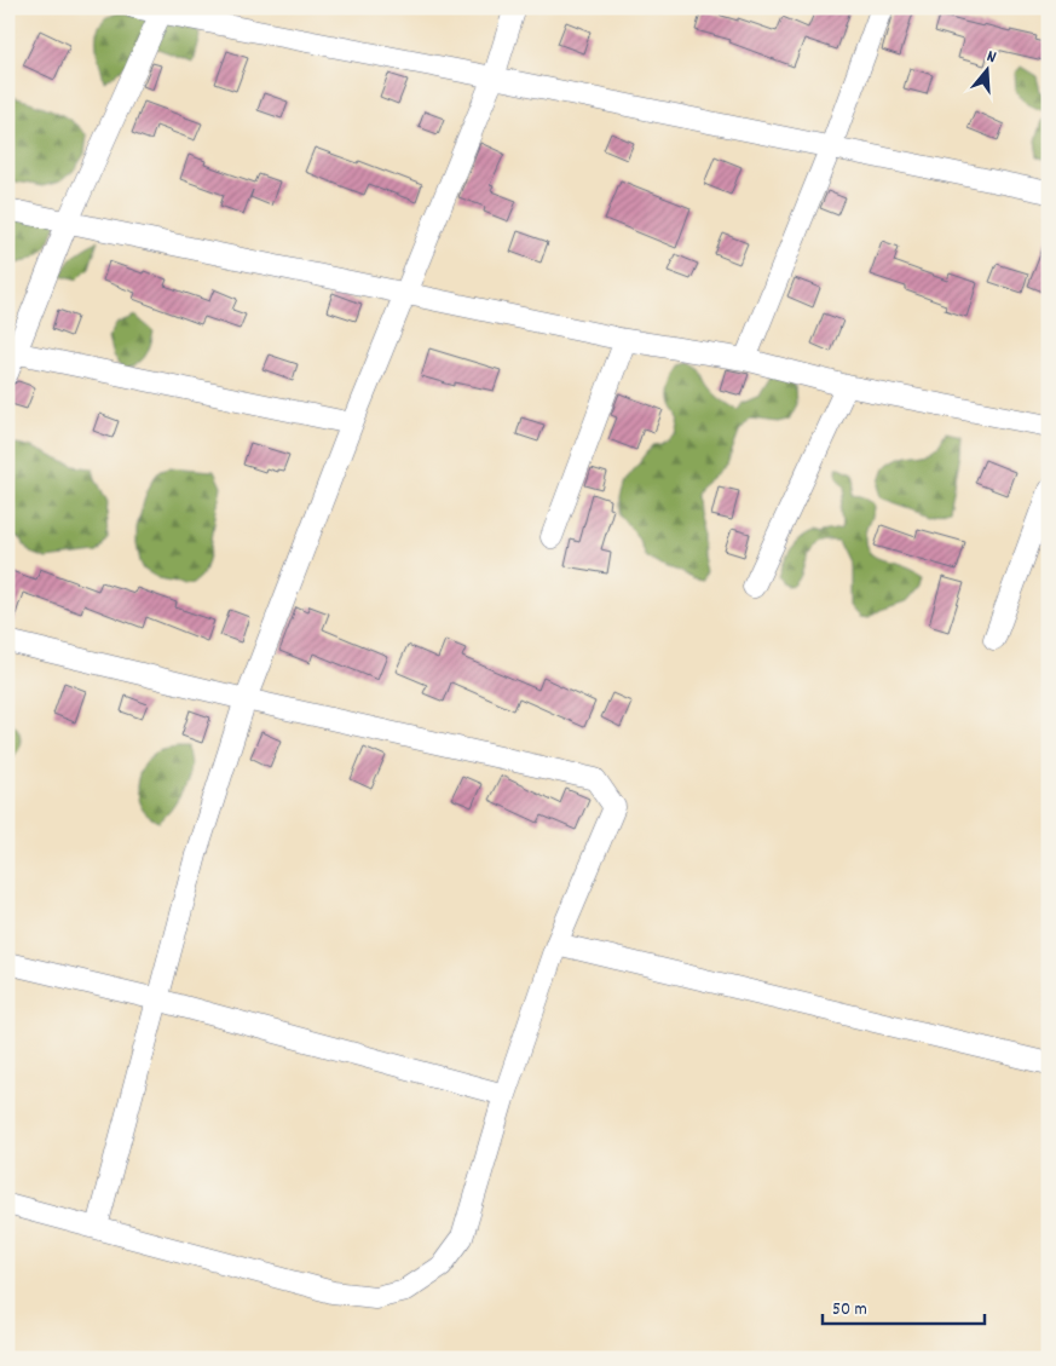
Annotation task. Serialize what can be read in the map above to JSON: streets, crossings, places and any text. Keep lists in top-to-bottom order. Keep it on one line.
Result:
{"scale_bar":"50 m","north":"top"}
